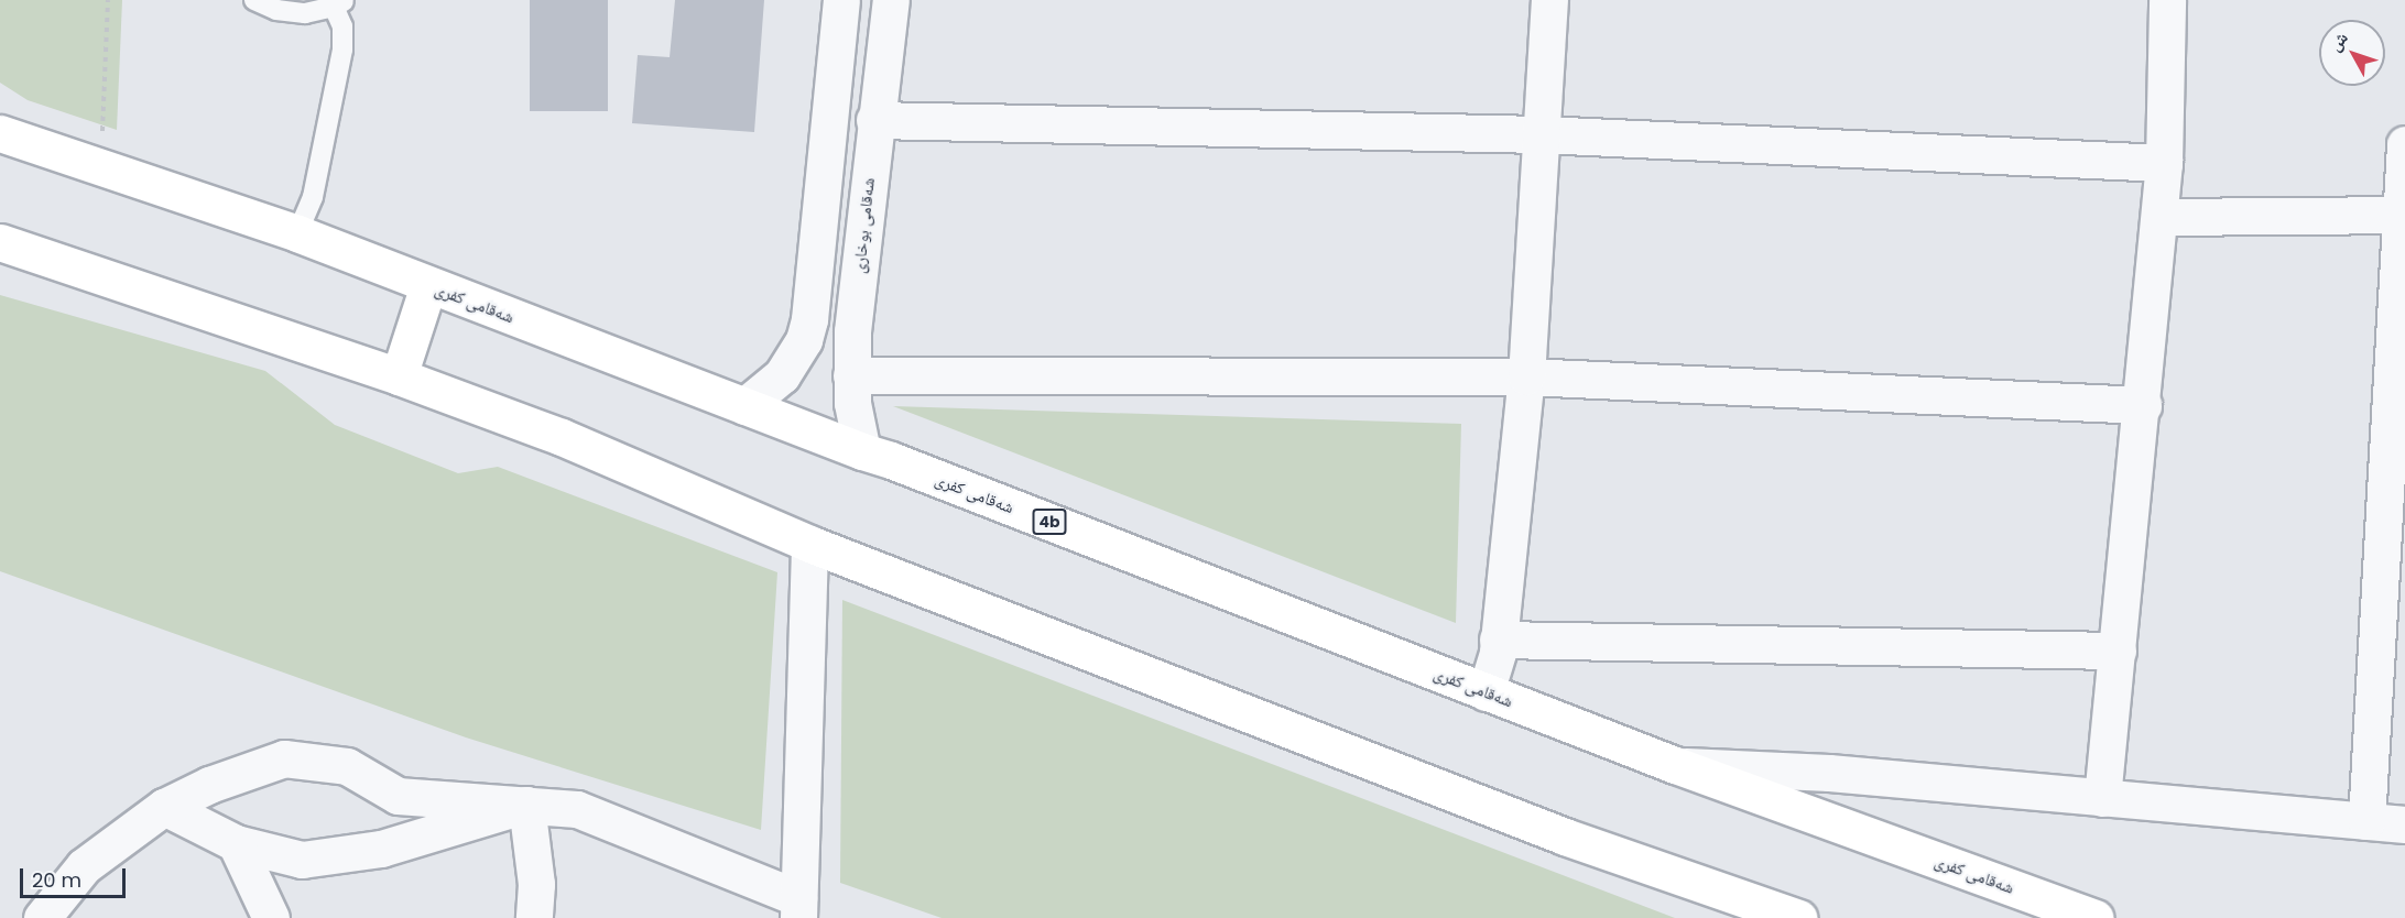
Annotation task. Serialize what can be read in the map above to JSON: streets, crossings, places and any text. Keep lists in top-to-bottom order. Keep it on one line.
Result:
{"streets":{"highway":["شەقامی کفری","4b"],"street":["شەقامی بوخاری"]},"crossings":[["شەقامی بوخاری","شەقامی کفری"]],"scale_bar":"20 m","north":"top left"}
